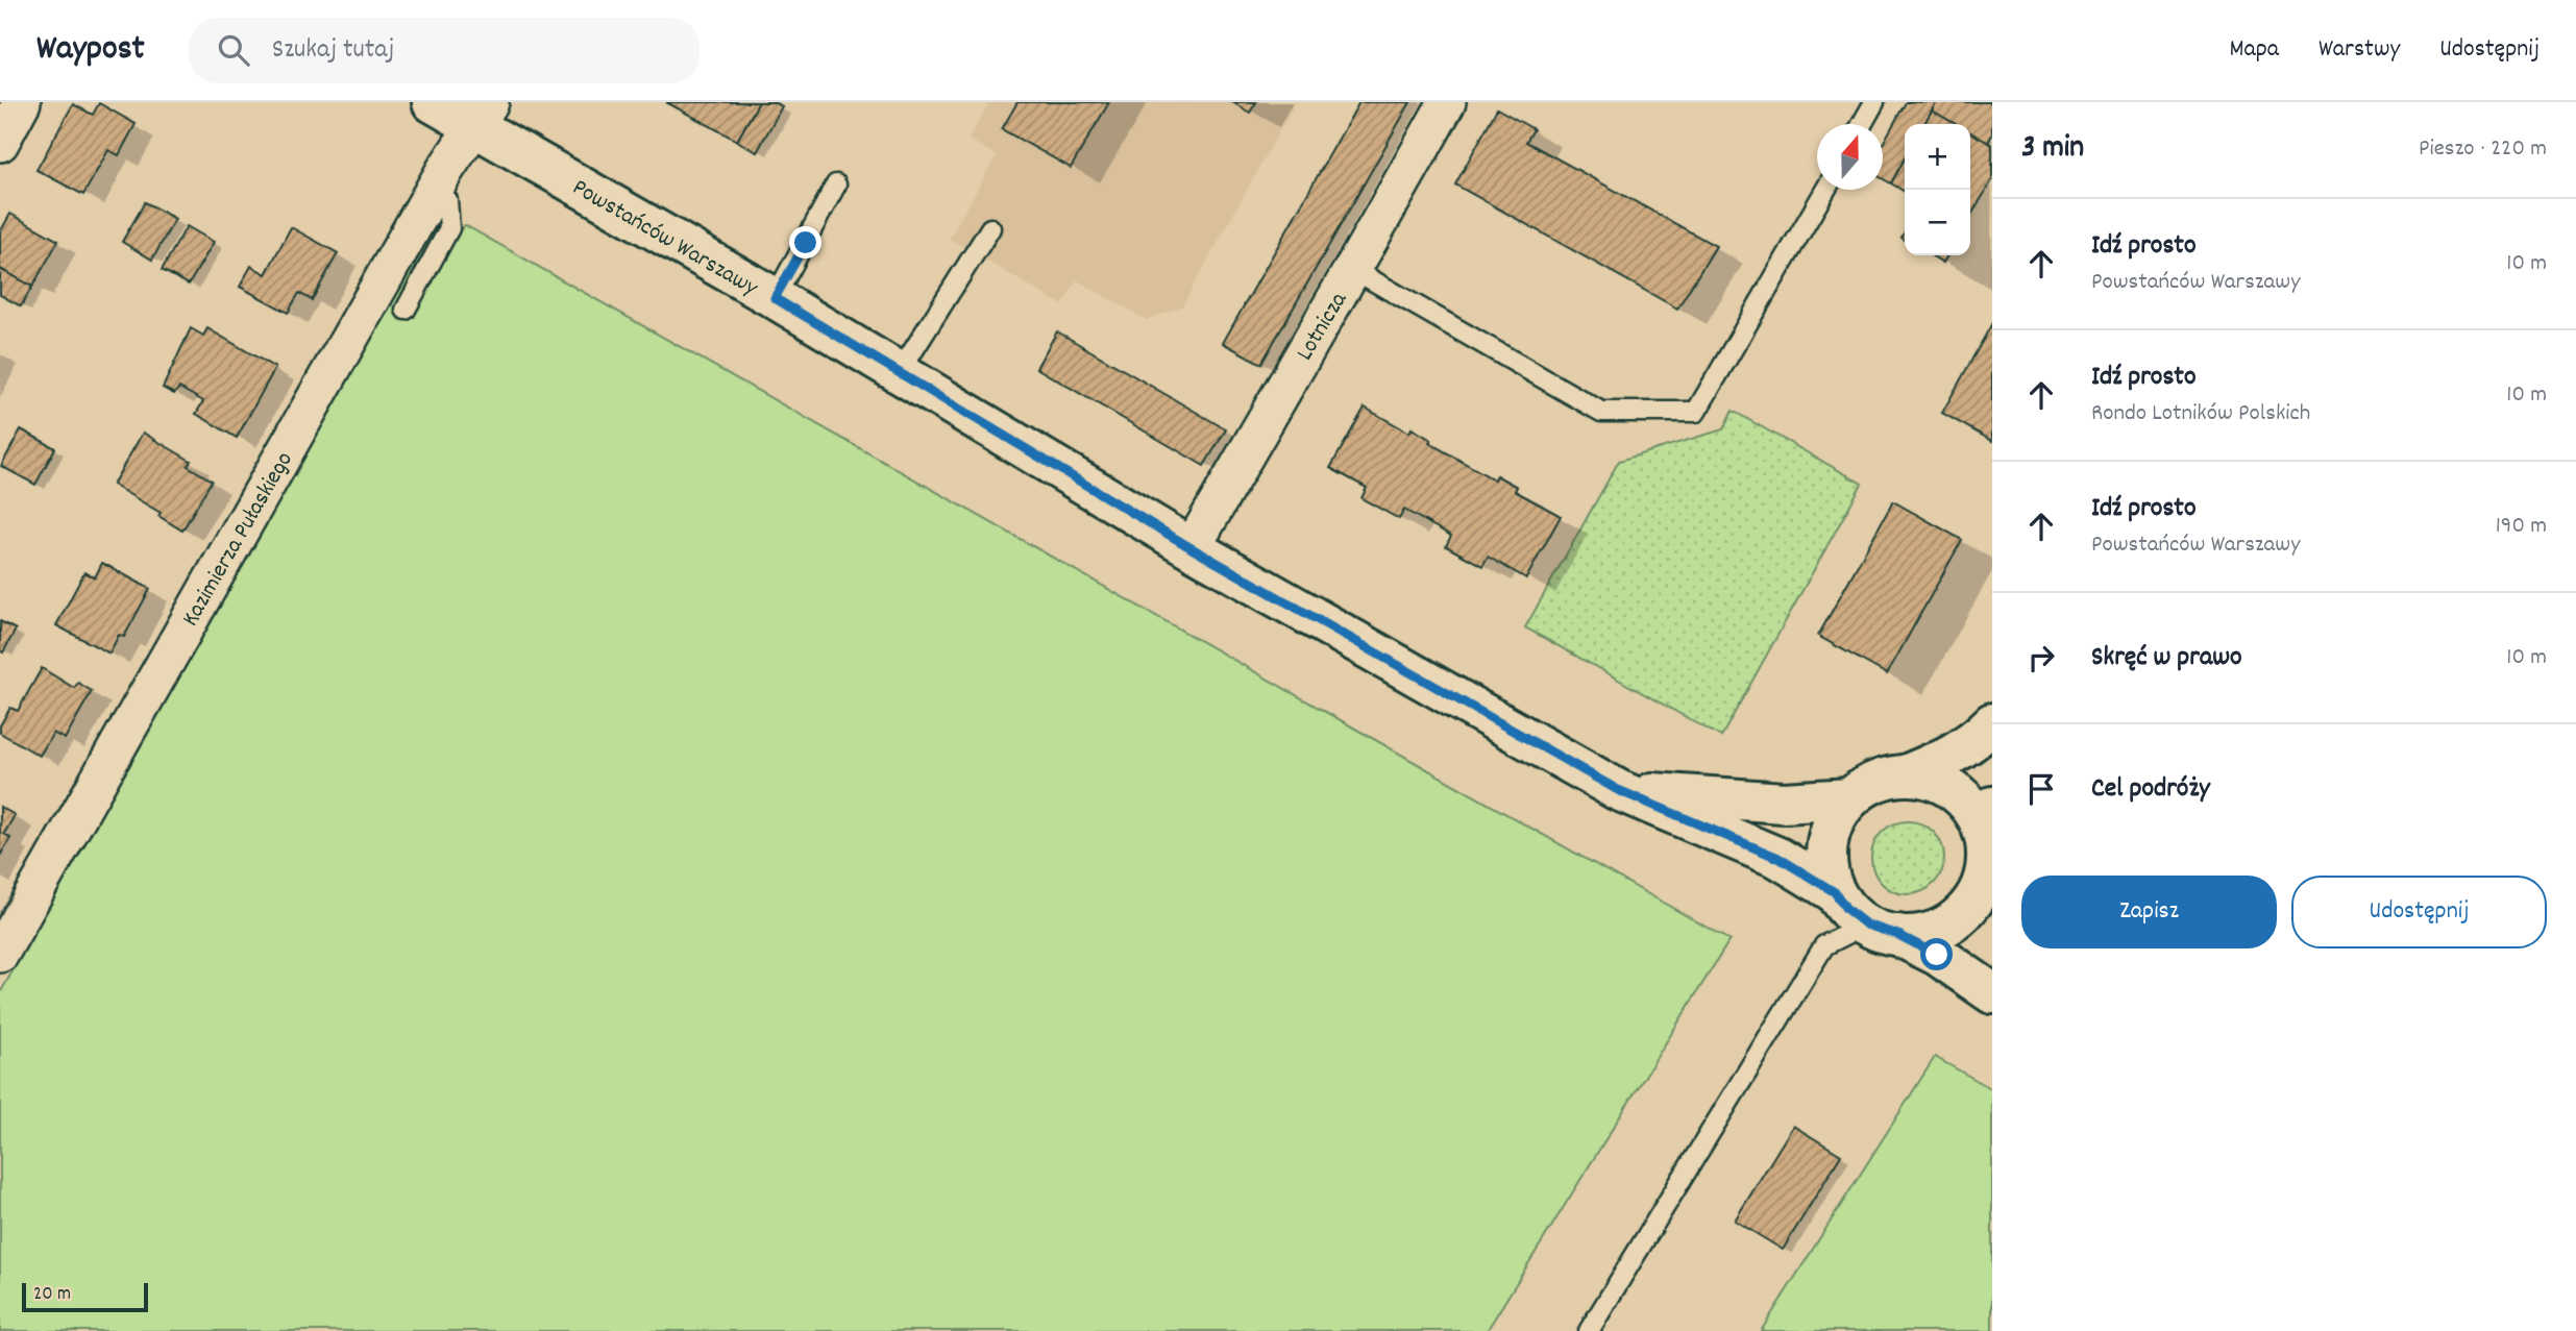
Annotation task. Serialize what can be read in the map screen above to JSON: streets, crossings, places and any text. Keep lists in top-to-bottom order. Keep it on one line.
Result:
{"streets":{"main road":["Powstańców Warszawy"],"street":["Lotnicza","Kazimierza Pułaskiego"]},"crossings":[["Powstańców Warszawy","Lotnicza"],["Powstańców Warszawy","Kazimierza Pułaskiego"]],"scale_bar":"20 m","north":"top","page":{"header":"Waypost","search":"Szukaj tutaj","nav":["Mapa","Warstwy","Udostępnij"],"heading":["3 min","Pieszo · 220 m"],"map_buttons":["+","−"],"list":[["Idź prosto","Powstańców Warszawy","10 m"],["Idź prosto","Rondo Lotników Polskich","10 m"],["Idź prosto","Powstańców Warszawy","190 m"],["Skręć w prawo","10 m"],"Cel podróży"],"buttons":["Zapisz","Udostępnij"],"scale":"20 m"}}
